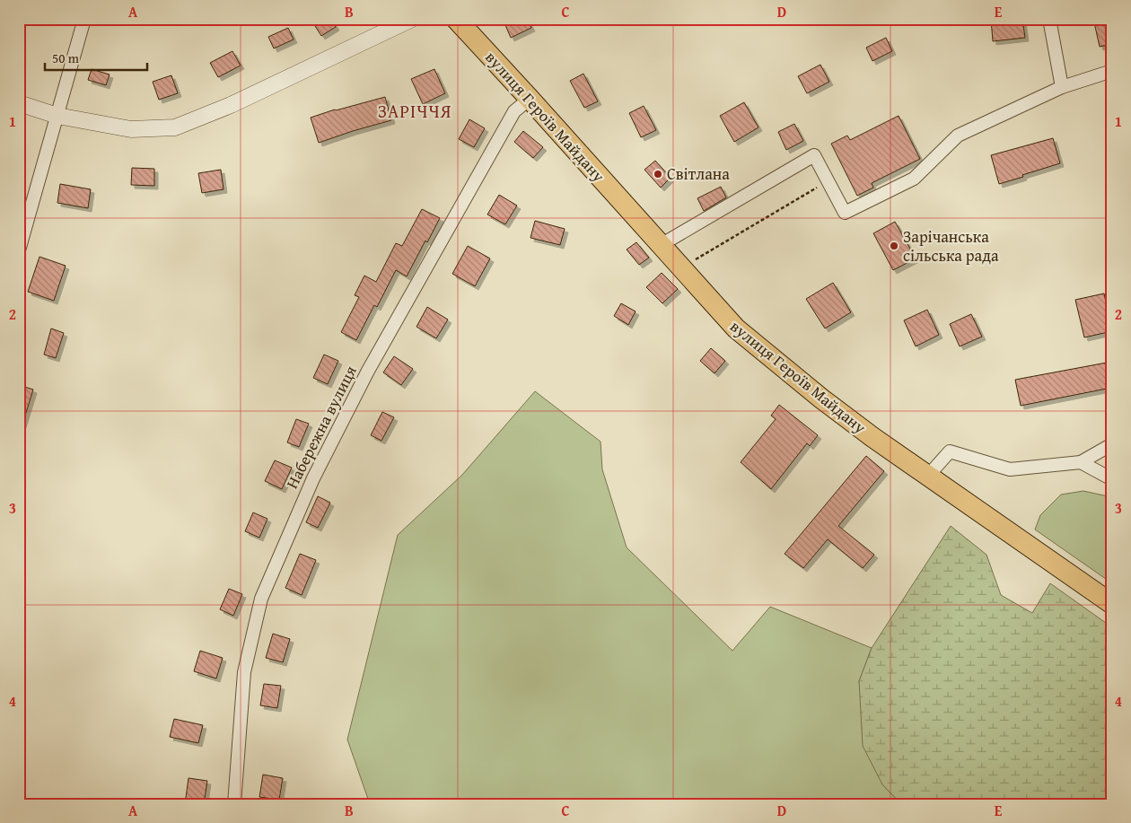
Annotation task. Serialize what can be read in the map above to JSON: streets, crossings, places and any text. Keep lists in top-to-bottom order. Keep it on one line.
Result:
{"streets":{"main road":["вулиця Героїв Майдану"],"street":["Набережна вулиця"]},"crossings":[["вулиця Героїв Майдану","Набережна вулиця"]],"districts":["ЗАРІЧЧЯ"],"places":["Світлана","Зарічанська сільська рада"],"scale_bar":"50 m","grid":{"columns":["A","B","C","D","E"],"rows":["1","2","3","4"]}}
